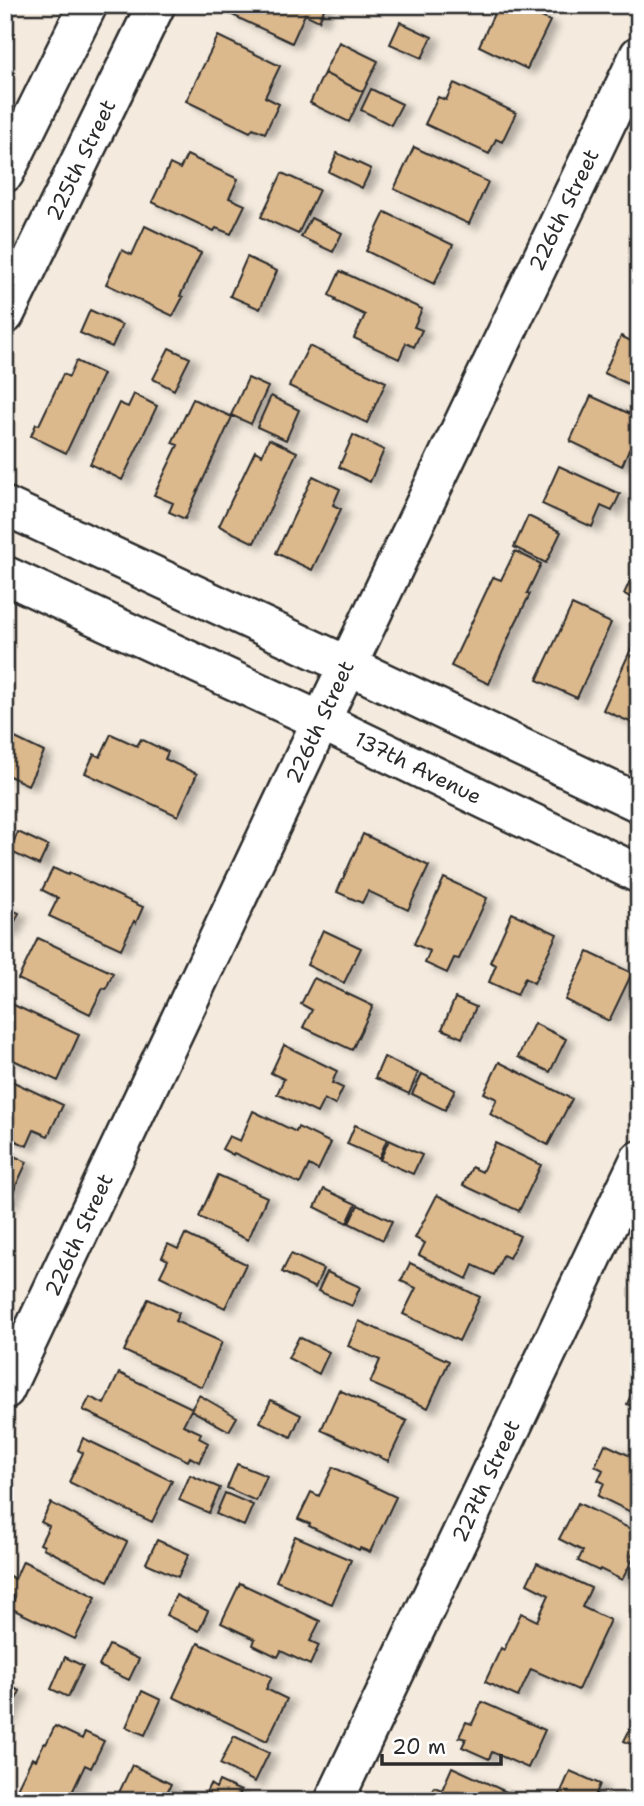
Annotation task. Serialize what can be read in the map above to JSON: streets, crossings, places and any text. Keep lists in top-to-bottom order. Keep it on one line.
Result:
{"streets":{"street":["225th Street","226th Street","137th Avenue","227th Street"]},"crossings":[["226th Street","137th Avenue"]],"scale_bar":"20 m"}
